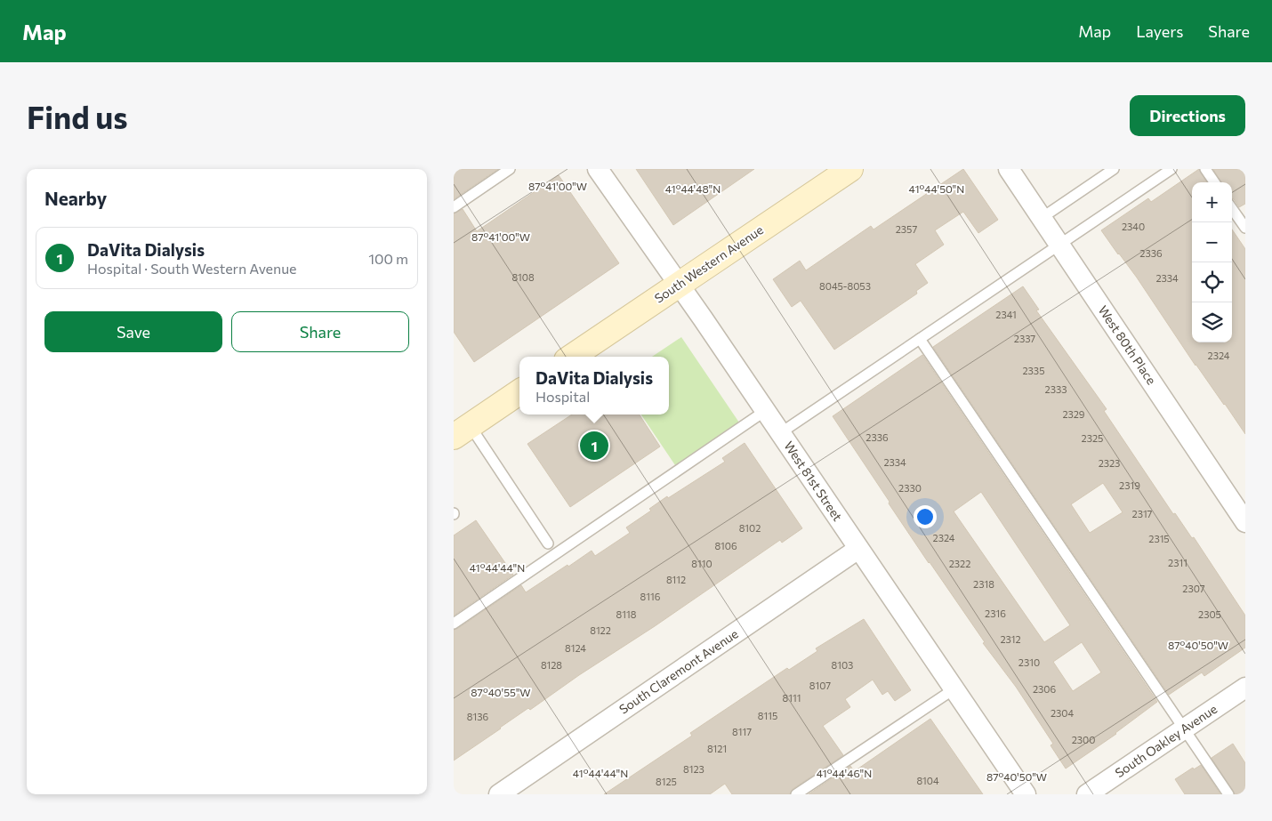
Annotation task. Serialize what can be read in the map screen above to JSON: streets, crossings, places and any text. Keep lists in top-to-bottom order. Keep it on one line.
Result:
{"streets":{"main road":["South Western Avenue"],"street":["West 80th Place","West 81st Street","South Claremont Avenue","South Oakley Avenue"]},"crossings":[["South Western Avenue","West 81st Street"],["West 81st Street","South Claremont Avenue"]],"house_numbers":["2340","2357","2336","8108","2334","8045-8053","2341","2337","2324","2335","2333","2329","2336","2325","2334","2323","2319","2330","2317","8102","2324","2315","8106","2311","8110","2322","8112","2318","2307","8116","2316","8118","2305","8122","2312","8124","2310","8128","8103","8107","2306","8111","2304","8115","8136","8117","2300","8121","8123","8104","8125"],"page":{"header":"Map","nav":["Map","Layers","Share"],"buttons":["Directions",["Save","Share"]],"title":"Find us","heading":"Nearby","map_buttons":["+","−"],"list":[{"mark":"1","name":"DaVita Dialysis","note":"Hospital · South Western Avenue","value":"100 m"}],"popup":["DaVita Dialysis","Hospital"],"pins":"1"},"coordinates":["87°41'00\"W","41°44'48\"N","41°44'50\"N","41°44'44\"N","87°40'50\"W","87°40'55\"W","41°44'46\"N"]}
